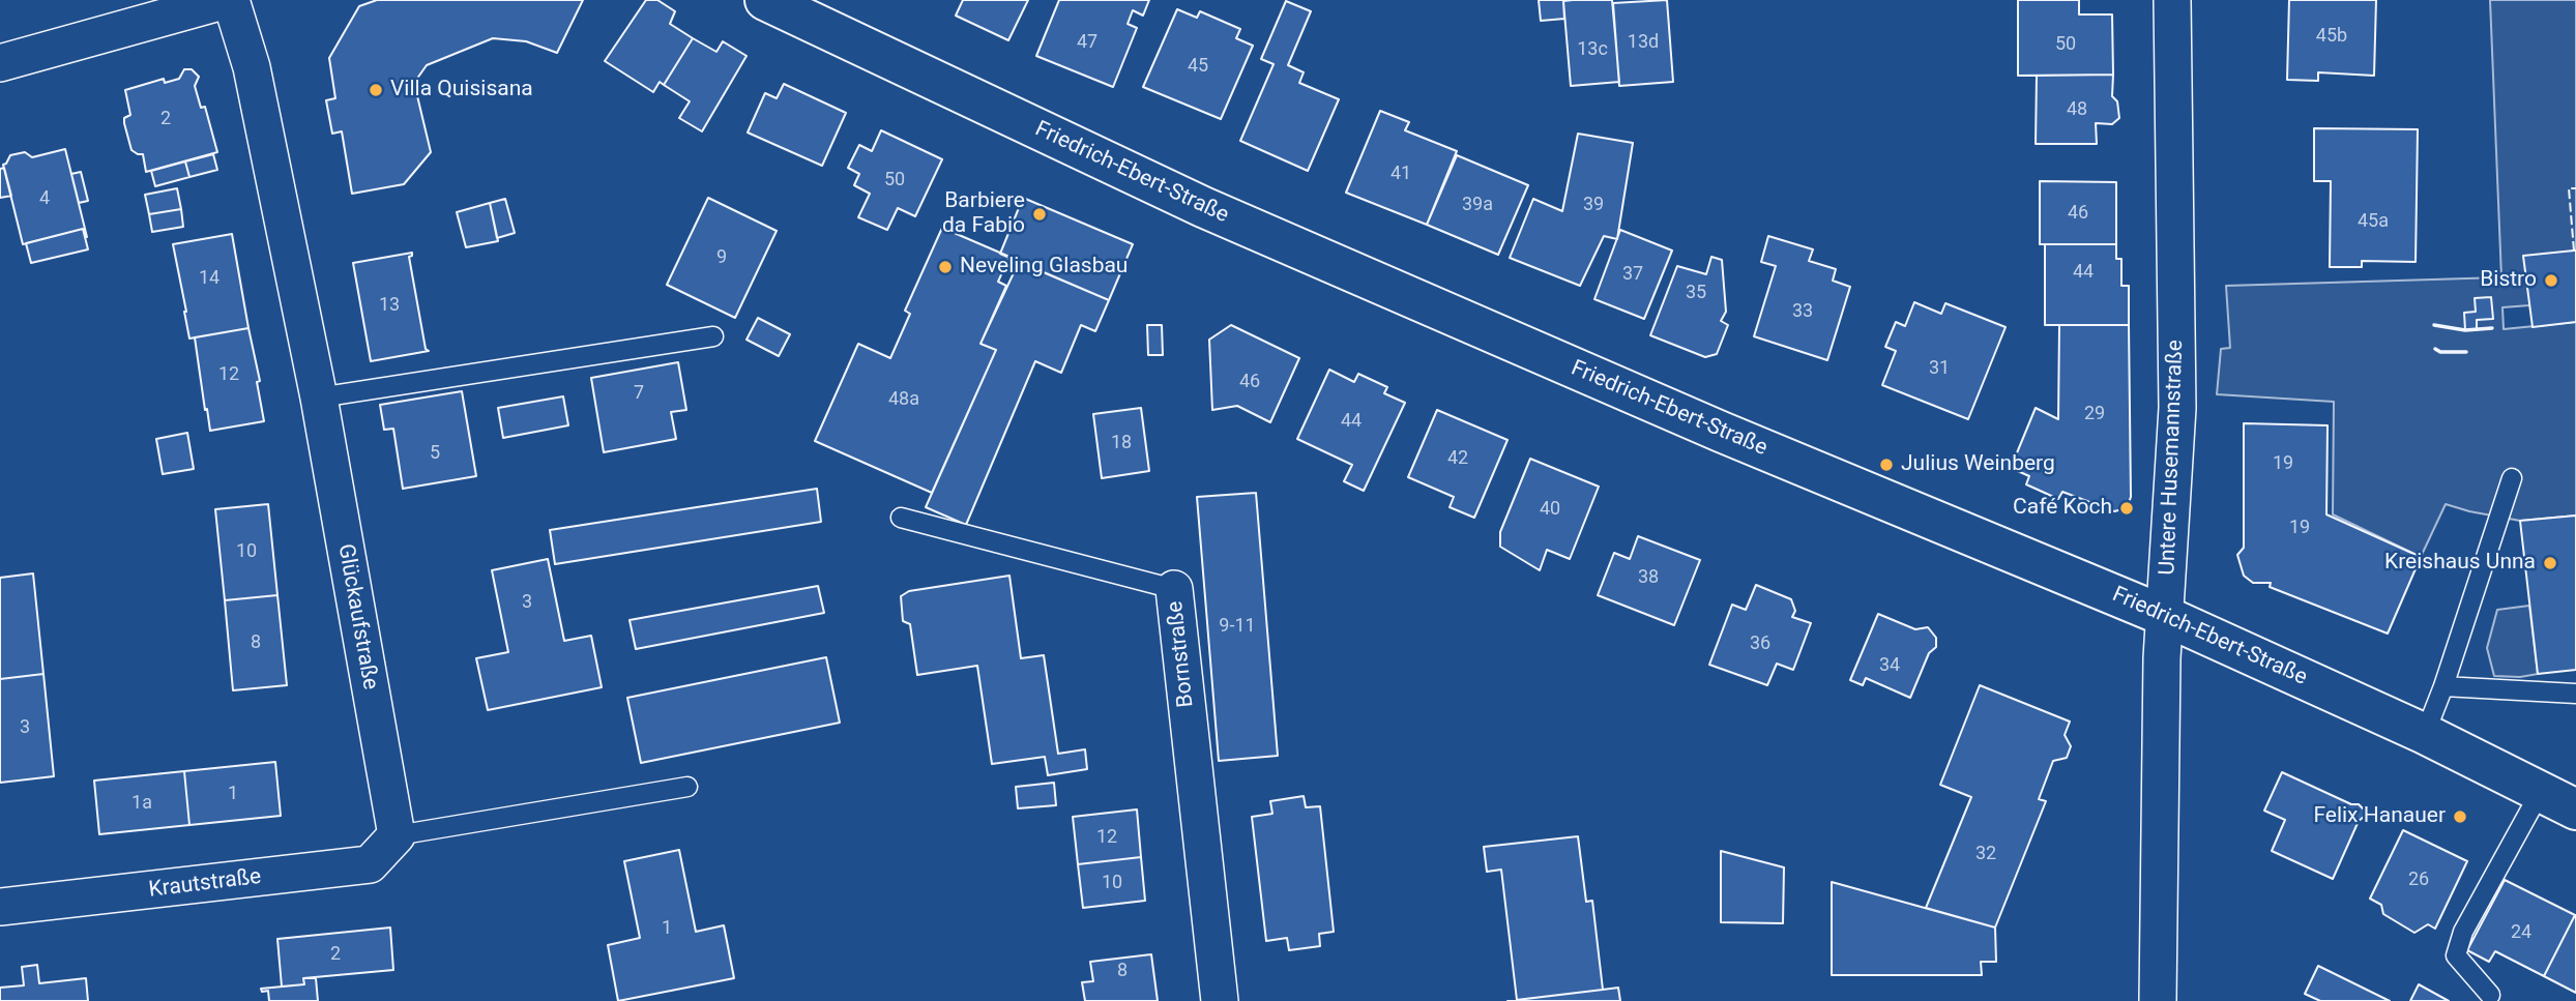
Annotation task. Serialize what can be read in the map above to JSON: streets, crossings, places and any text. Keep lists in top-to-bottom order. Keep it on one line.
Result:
{"streets":{"main road":["Friedrich-Ebert-Straße"],"street":["Untere Husemannstraße","Glückaufstraße","Bornstraße","Krautstraße"]},"crossings":[["Friedrich-Ebert-Straße","Untere Husemannstraße"],["Glückaufstraße","Krautstraße"]],"places":["Villa Quisisana","Barbiere da Fabio","Neveling Glasbau","Bistro","Julius Weinberg","Café Koch","Kreishaus Unna","Felix Hanauer"],"house_numbers":["45b","47","13d","50","13c","45","48","2","41","50","4","39a","39","46","45a","9","44","37","14","35","13","33","31","12","46","7","48a","29","44","18","5","42","19","40","19","10","38","3","9-11","8","36","34","3","1","1a","12","32","26","10","1","24","2","8"]}
